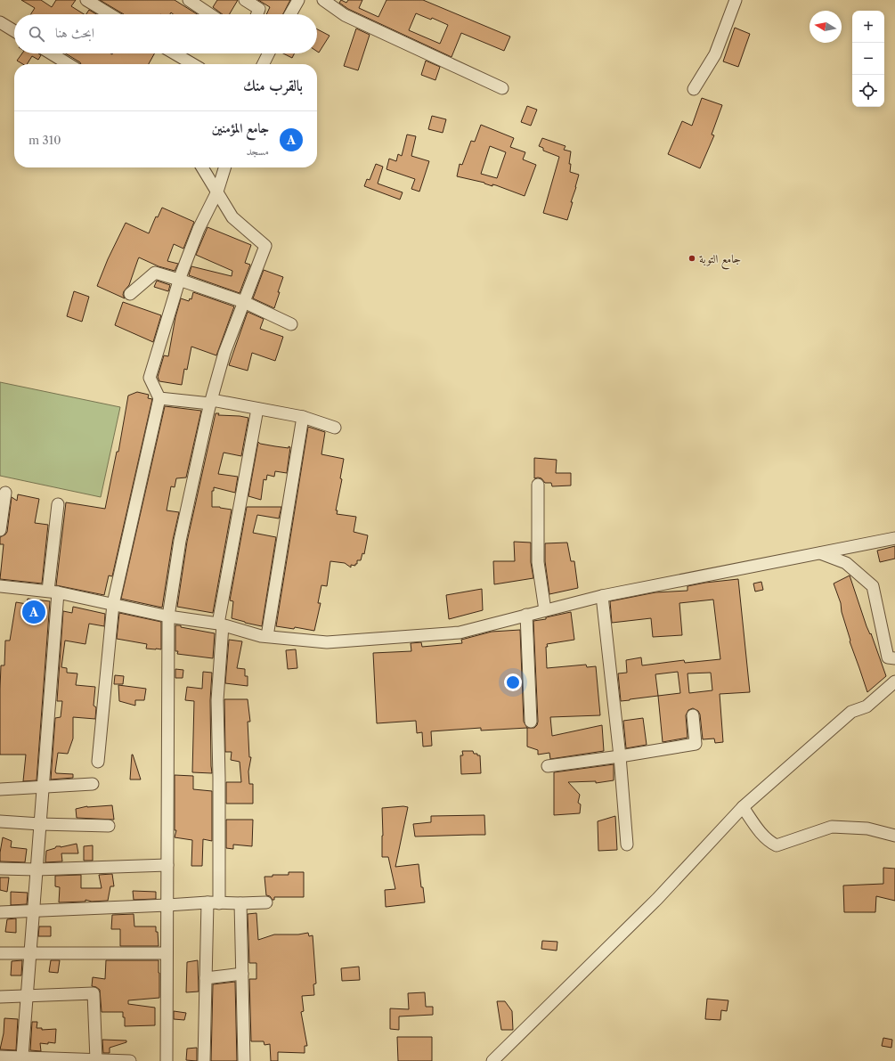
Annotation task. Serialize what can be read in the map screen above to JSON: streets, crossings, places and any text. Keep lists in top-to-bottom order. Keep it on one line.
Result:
{"places":["جامع التوبة"],"north":"left","page":{"map_buttons":["+","−"],"search":"ابحث هنا","heading":"بالقرب منك","list":[{"mark":"A","name":"جامع المؤمنين","note":"مسجد","value":"310 m"}],"pins":"A"}}
